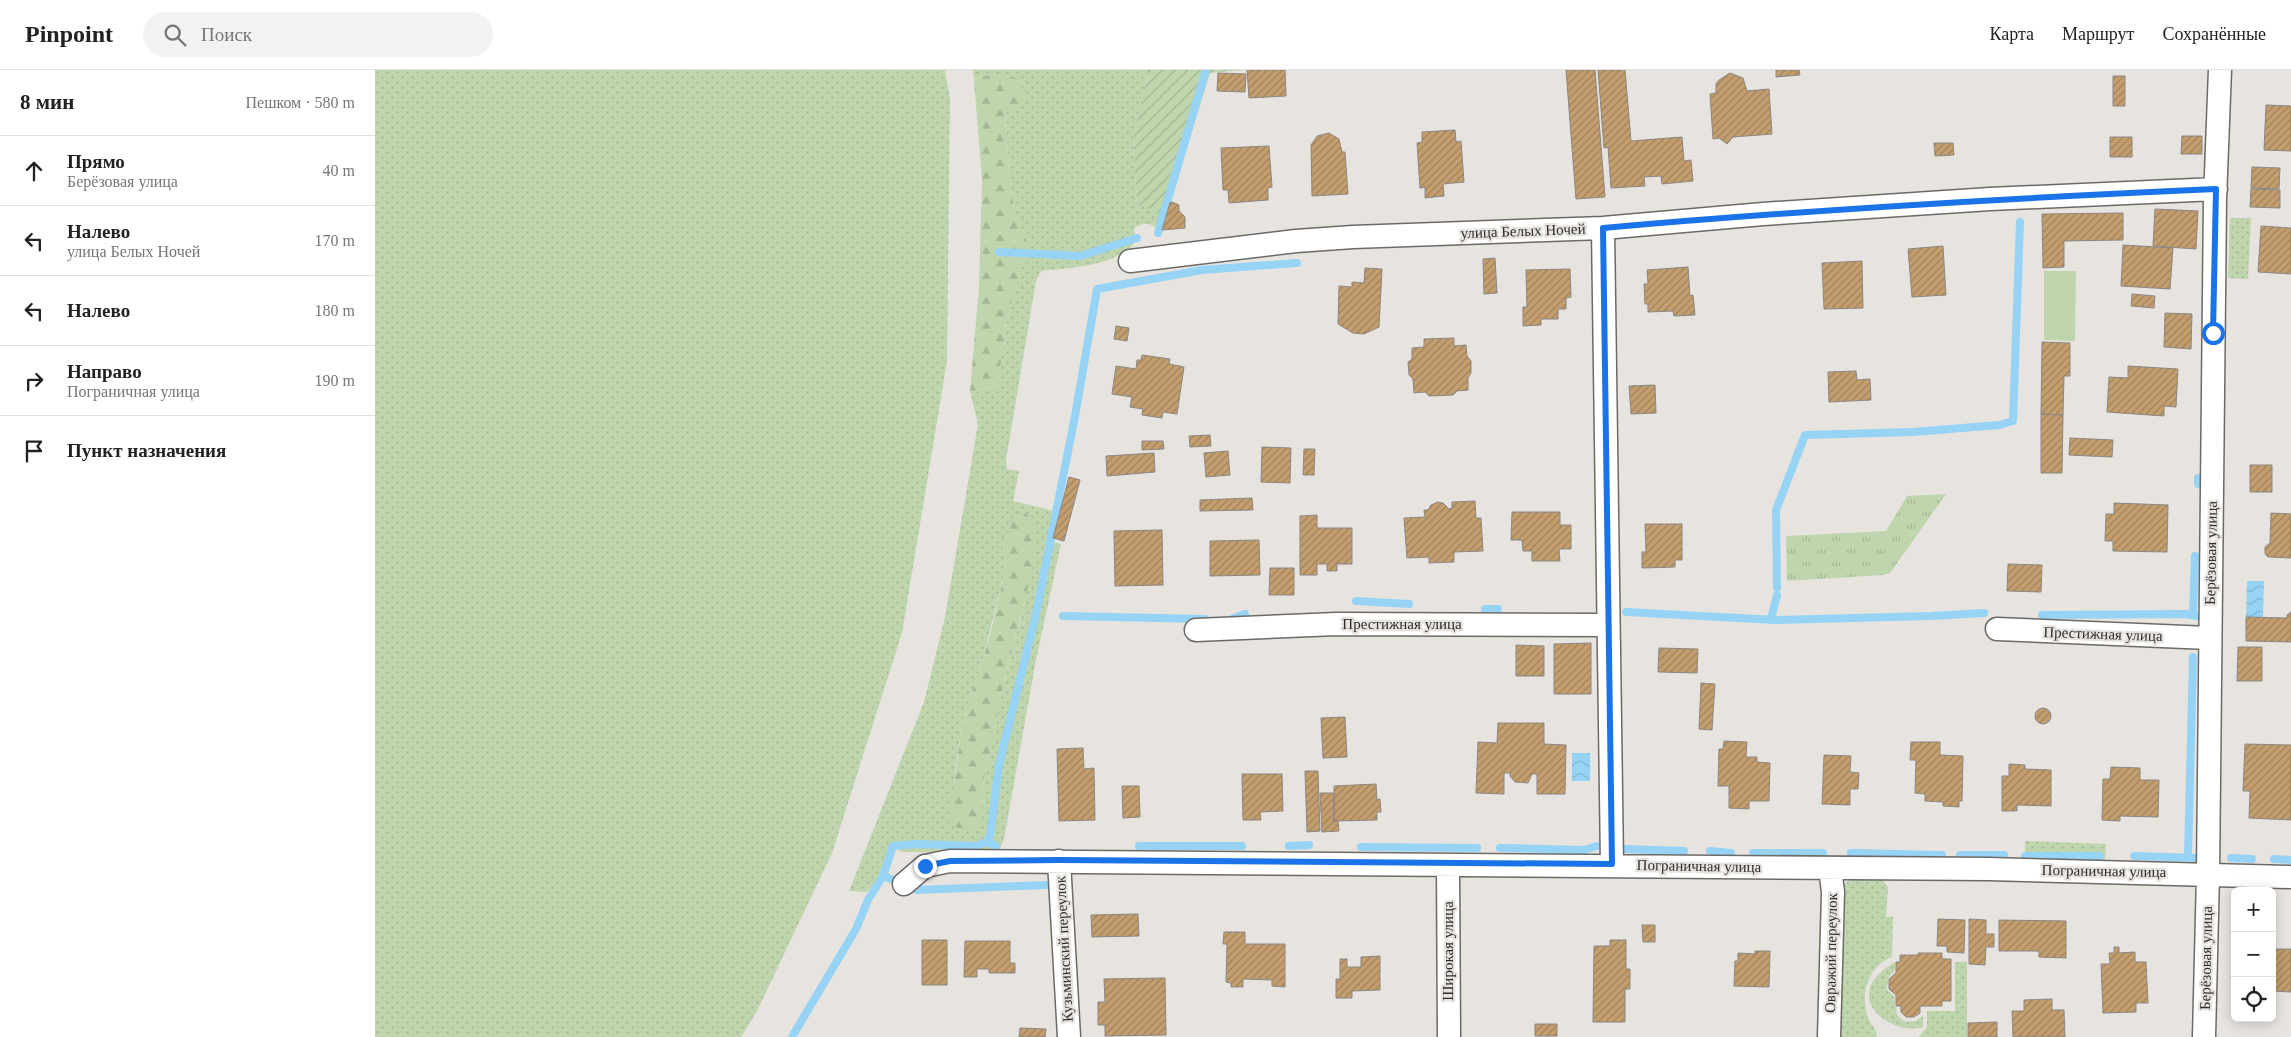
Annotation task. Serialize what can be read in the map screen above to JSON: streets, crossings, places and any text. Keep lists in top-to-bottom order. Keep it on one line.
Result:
{"streets":{"street":["улица Белых Ночей","Берёзовая улица","Престижная улица","Пограничная улица","Кузьминский переулок","Широкая улица","Овражий переулок"]},"crossings":[["улица Белых Ночей","Берёзовая улица"],["Берёзовая улица","Престижная улица"],["Берёзовая улица","Пограничная улица"],["Пограничная улица","Кузьминский переулок"],["Пограничная улица","Широкая улица"],["Пограничная улица","Овражий переулок"]],"page":{"header":"Pinpoint","search":"Поиск","nav":["Карта","Маршрут","Сохранённые"],"heading":["8 мин","Пешком · 580 m"],"list":[["Прямо","Берёзовая улица","40 m"],["Налево","улица Белых Ночей","170 m"],["Налево","180 m"],["Направо","Пограничная улица","190 m"],"Пункт назначения"],"map_buttons":["+","−"]}}
